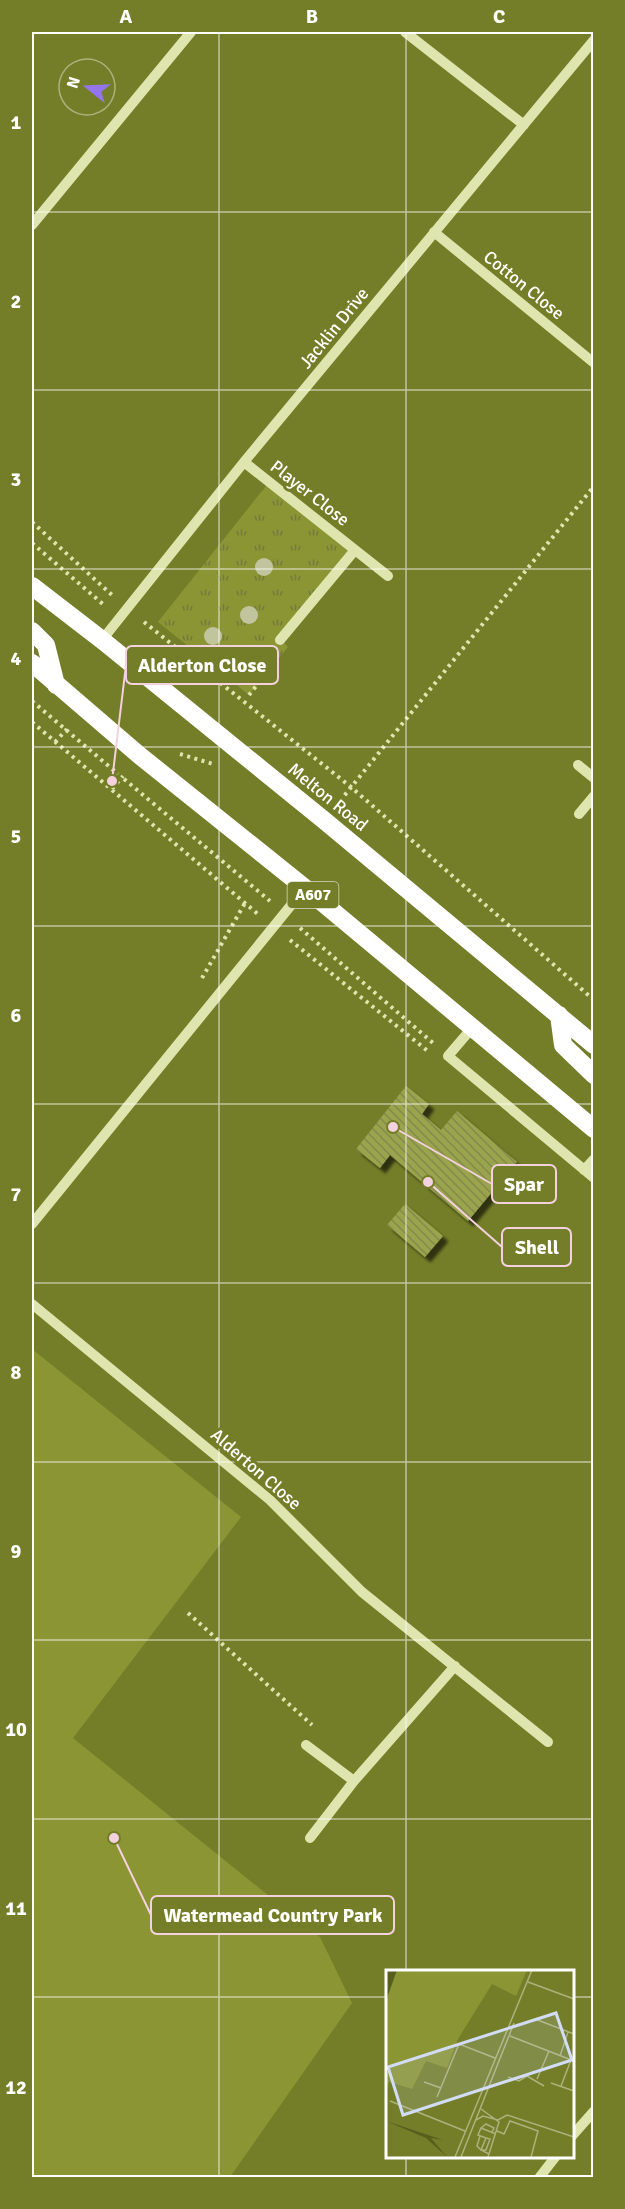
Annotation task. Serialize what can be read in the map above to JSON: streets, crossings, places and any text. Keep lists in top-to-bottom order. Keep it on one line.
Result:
{"streets":{"highway":["Melton Road","A607"],"street":["Cotton Close","Jacklin Drive","Player Close","Alderton Close"]},"crossings":[["Cotton Close","Jacklin Drive"],["Jacklin Drive","Player Close"],["Jacklin Drive","Melton Road"]],"places":["Alderton Close","Spar","Shell","Watermead Country Park"],"north":"left","grid":{"columns":["A","B","C"],"rows":["1","2","3","4","5","6","7","8","9","10","11","12"]}}
